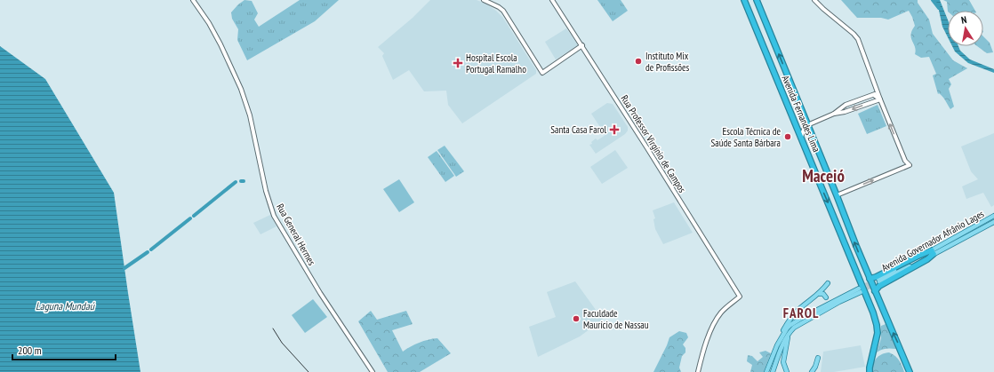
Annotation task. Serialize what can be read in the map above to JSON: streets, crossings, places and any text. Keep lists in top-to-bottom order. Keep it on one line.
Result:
{"streets":{"highway":["Avenida Fernandes Lima"],"main road":["Avenida Governador Afrânio Lages"],"street":["Rua Professor Virgínio de Campos","Rua General Hermes"]},"districts":["Maceió","FAROL"],"water":["Laguna Mundaú"],"places":{"other":["Instituto Mix de Profissões","Escola Técnica de Saúde Santa Bárbara","Faculdade Maurício de Nassau"],"health":["Hospital Escola Portugal Ramalho","Santa Casa Farol"]},"scale_bar":"200 m","north":"top"}
